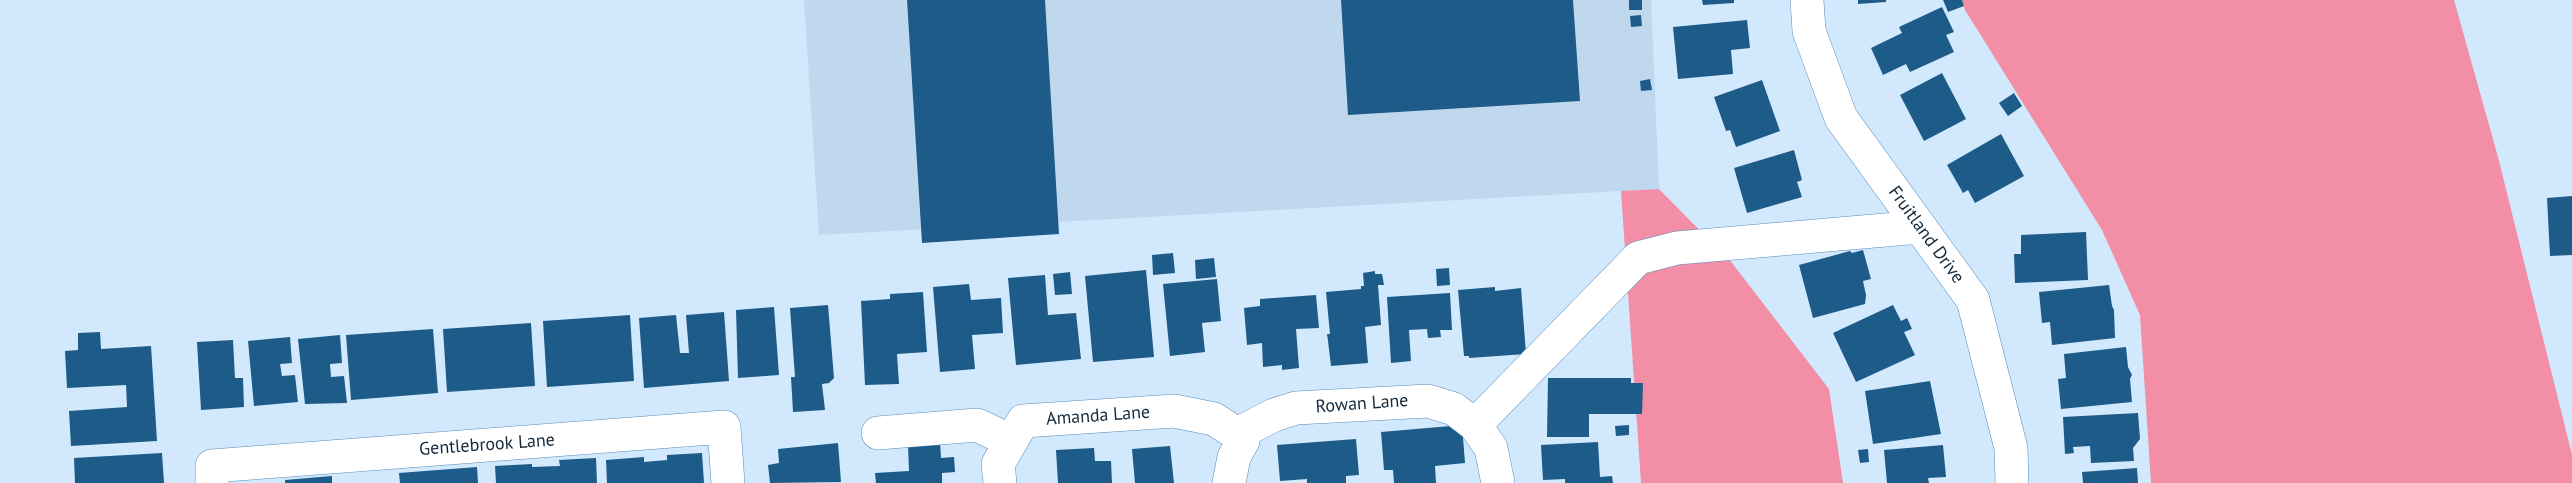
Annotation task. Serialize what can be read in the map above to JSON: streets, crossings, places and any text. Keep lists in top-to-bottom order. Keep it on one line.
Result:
{"streets":{"street":["Fruitland Drive","Rowan Lane","Amanda Lane","Gentlebrook Lane"]},"crossings":[["Rowan Lane","Amanda Lane"]]}
